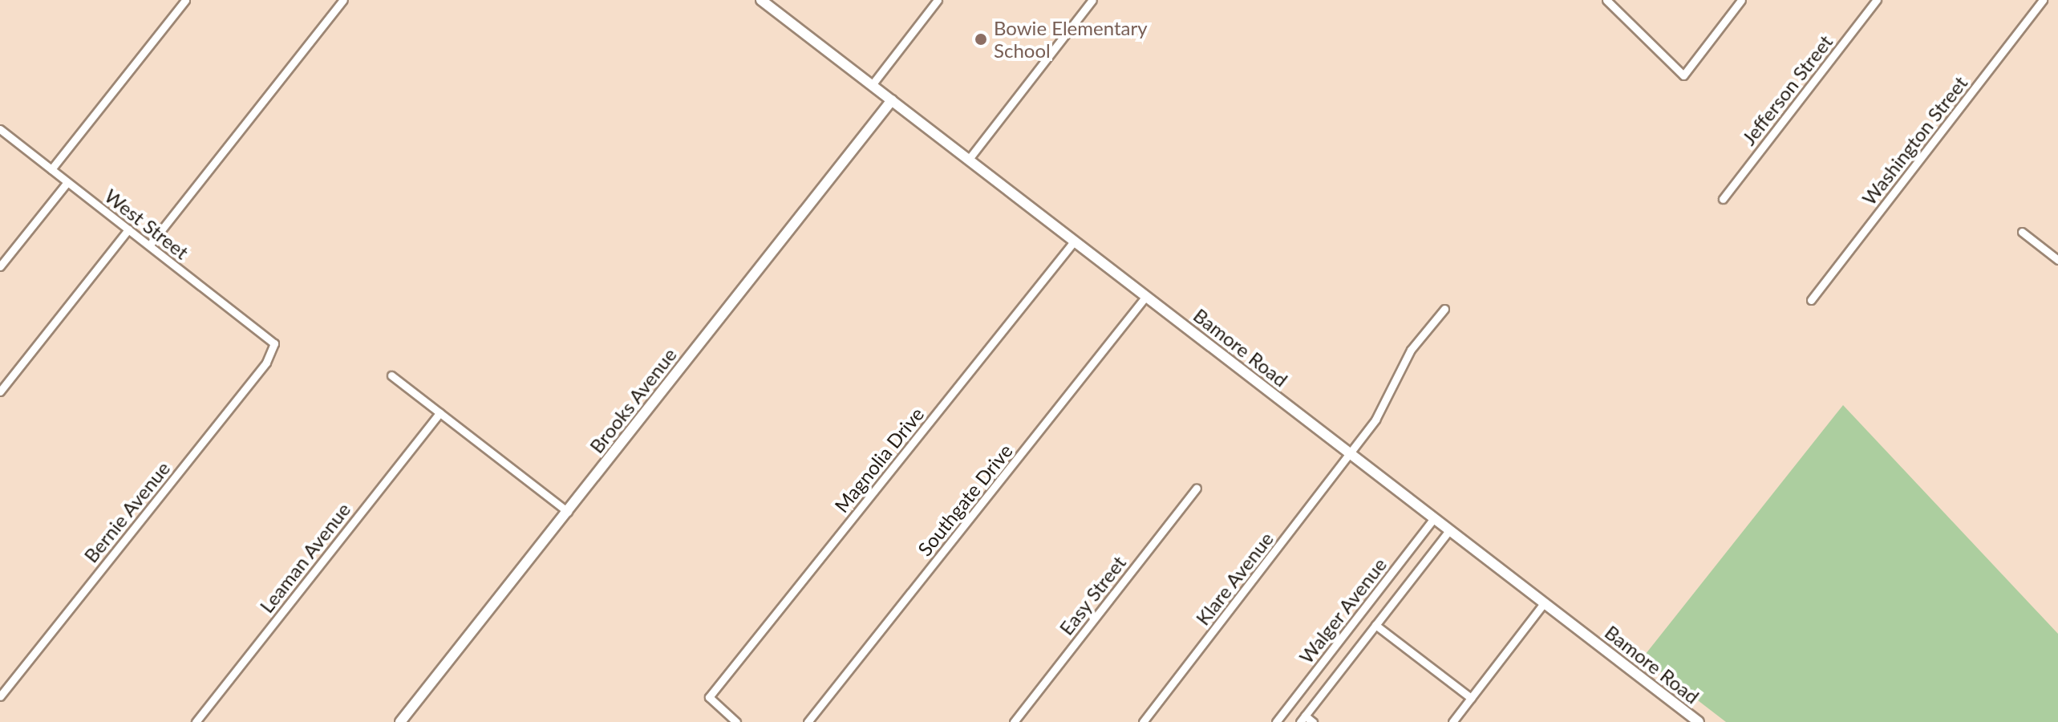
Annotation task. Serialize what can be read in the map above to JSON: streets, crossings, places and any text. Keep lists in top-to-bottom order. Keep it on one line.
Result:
{"streets":{"street":["Jefferson Street","Washington Street","West Street","Bamore Road","Brooks Avenue","Magnolia Drive","Southgate Drive","Bernie Avenue","Leaman Avenue","Klare Avenue","Easy Street","Walger Avenue"]},"crossings":[["West Street","Bernie Avenue"],["Bamore Road","Brooks Avenue"],["Bamore Road","Magnolia Drive"],["Bamore Road","Southgate Drive"],["Bamore Road","Klare Avenue"],["Bamore Road","Walger Avenue"]],"places":["Bowie Elementary School"]}
